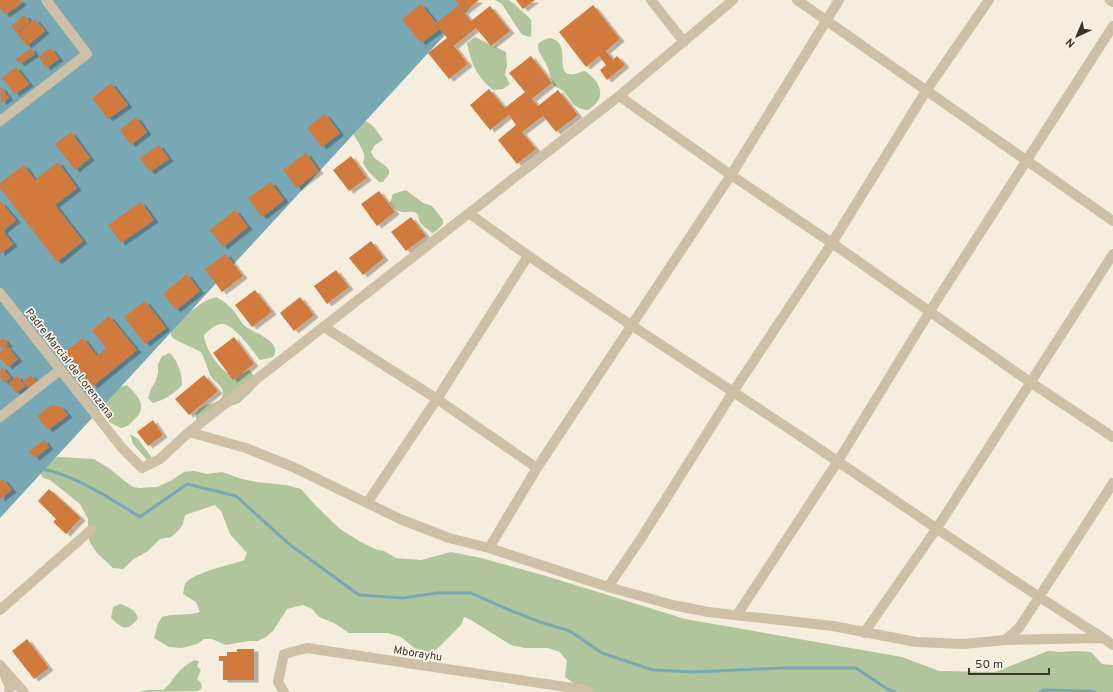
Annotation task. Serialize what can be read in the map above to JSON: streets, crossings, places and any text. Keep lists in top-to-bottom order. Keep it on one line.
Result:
{"streets":{"street":["Padre Marcial de Lorenzana","Mborayhu"]},"scale_bar":"50 m","north":"bottom left"}
